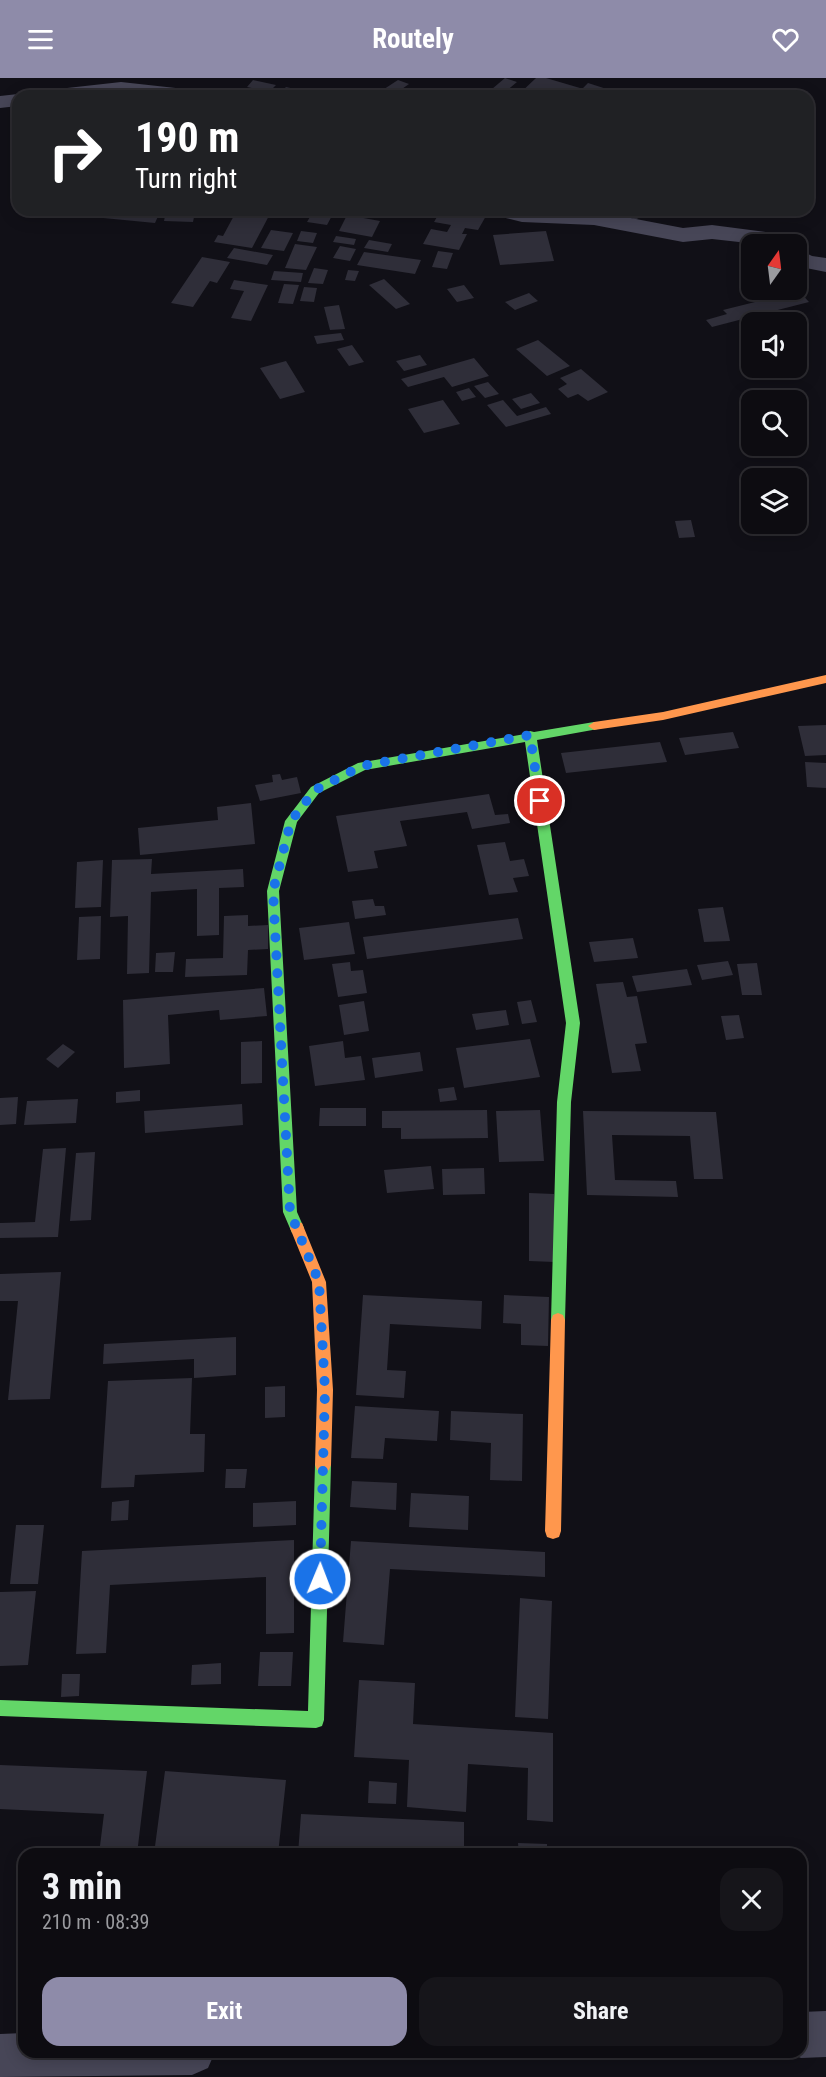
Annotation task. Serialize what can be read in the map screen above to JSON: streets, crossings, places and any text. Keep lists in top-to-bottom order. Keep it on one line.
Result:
{"north":"top","page":{"header":"Routely","turn":["190 m","Turn right"],"heading":["3 min","210 m · 08:39"],"buttons":["Exit","Share"]}}
